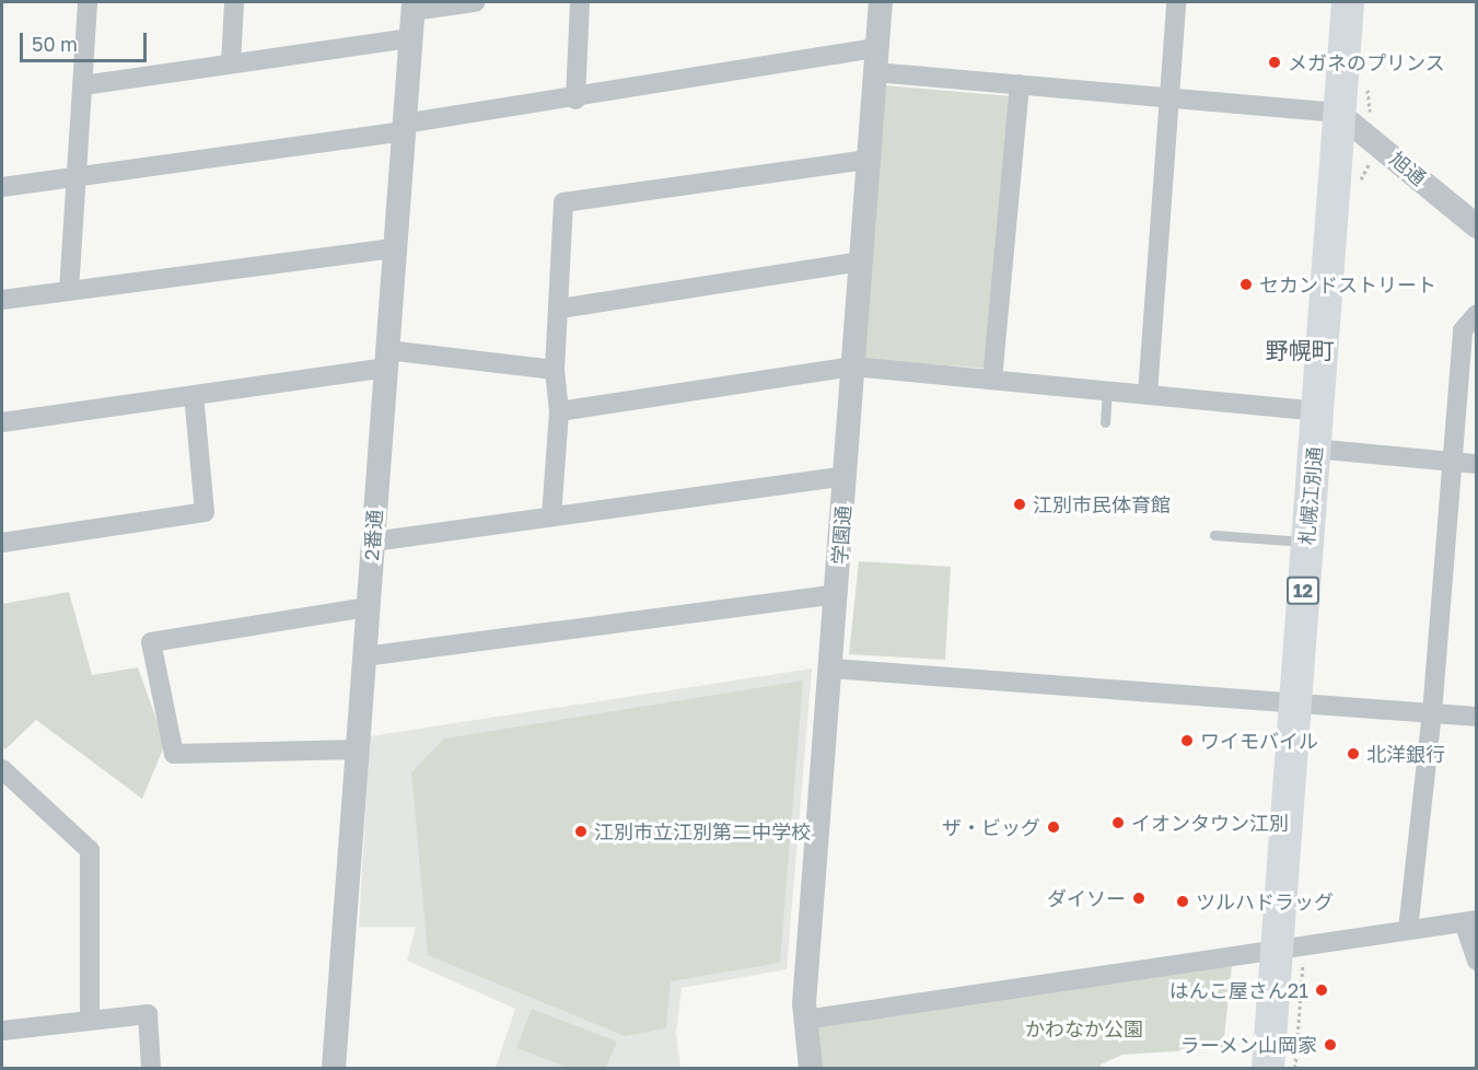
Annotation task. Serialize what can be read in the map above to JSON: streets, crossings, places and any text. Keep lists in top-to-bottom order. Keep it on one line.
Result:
{"streets":{"highway":["札幌江別通","12"],"street":["旭通","2番通","学園通"]},"crossings":[["旭通","札幌江別通"]],"districts":["野幌町"],"parks":["かわなか公園"],"places":["メガネのプリンス","セカンドストリート","江別市民体育館","ワイモバイル","北洋銀行","イオンタウン江別","ザ・ビッグ","江別市立江別第二中学校","ダイソー","ツルハドラッグ","はんこ屋さん21","ラーメン山岡家"],"scale_bar":"50 m"}
